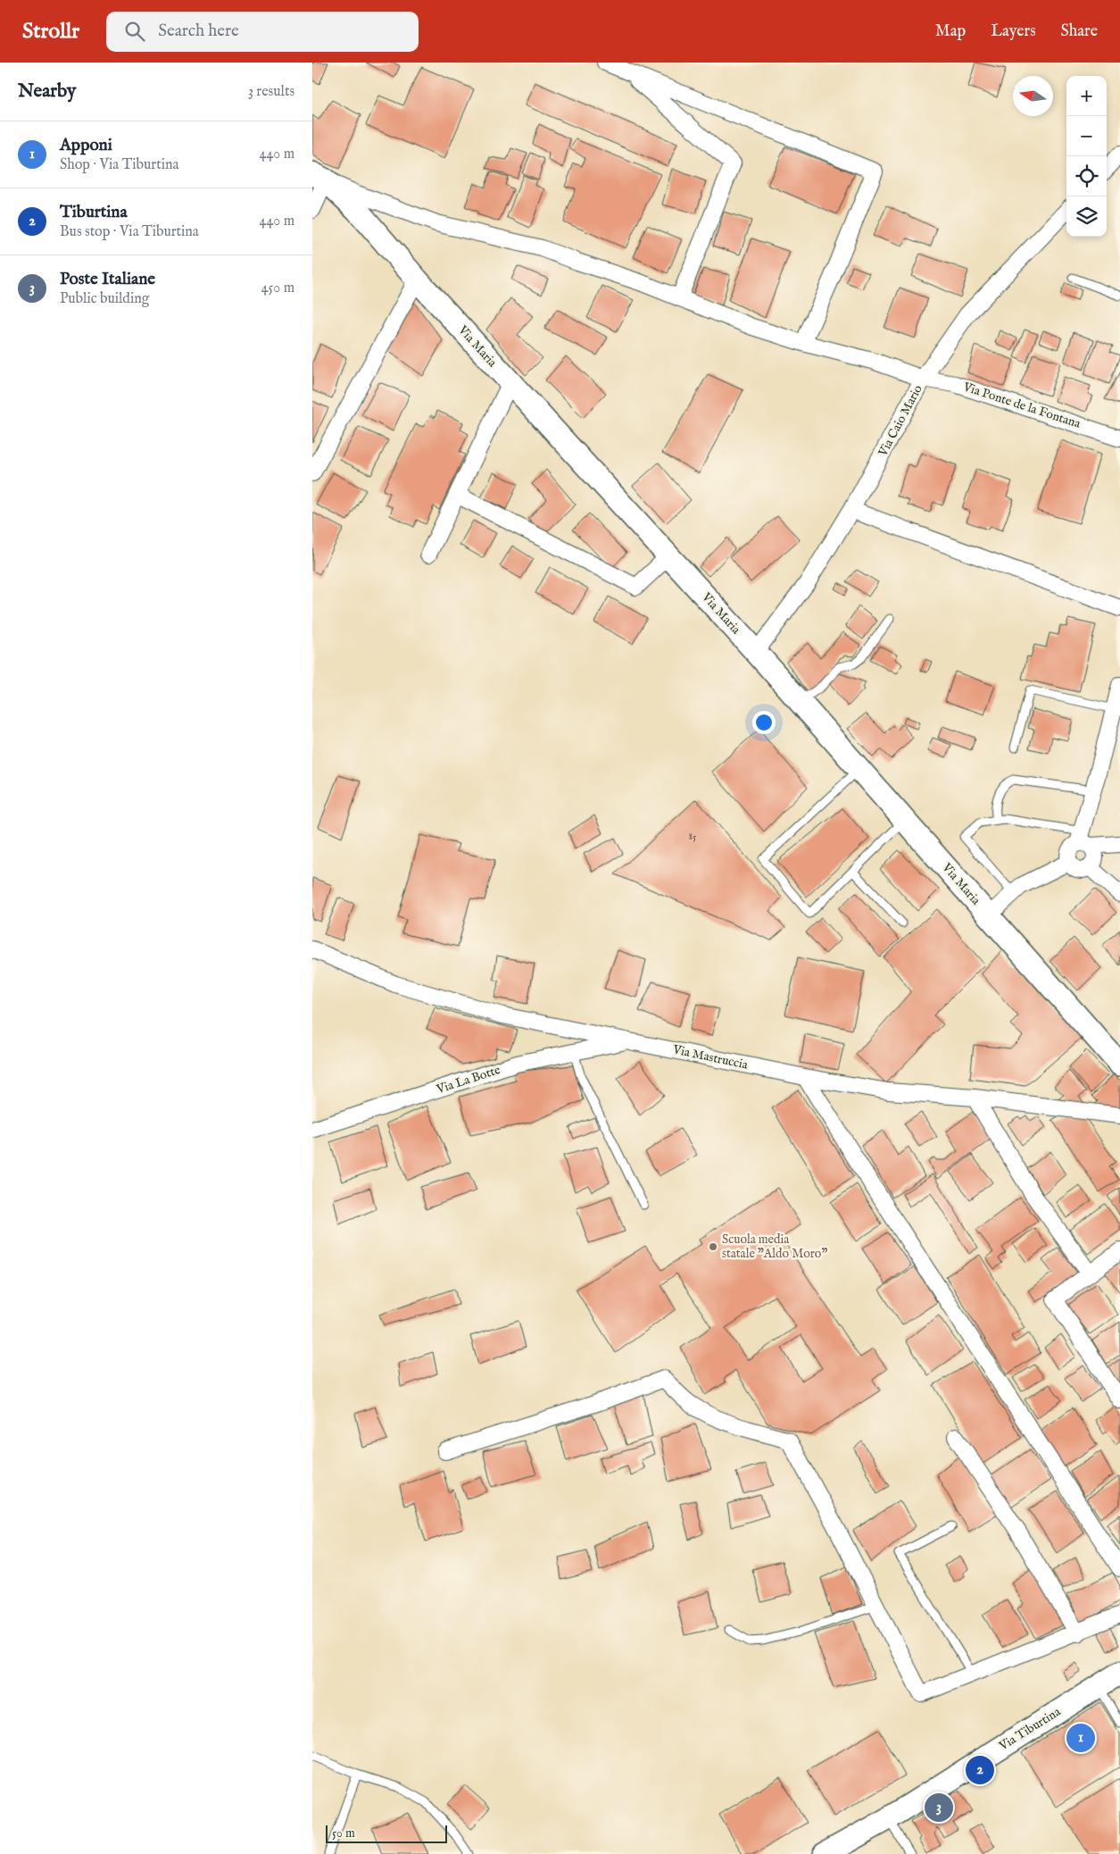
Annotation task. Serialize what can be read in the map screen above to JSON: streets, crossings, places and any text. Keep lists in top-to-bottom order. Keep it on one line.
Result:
{"streets":{"street":["Via Maria","Via Ponte de la Fontana","Via Caio Mario","Via Mastruccia","Via La Botte","Via Tiburtina"]},"crossings":[["Via Maria","Via Ponte de la Fontana"],["Via Maria","Via Caio Mario"],["Via Ponte de la Fontana","Via Caio Mario"],["Via Mastruccia","Via La Botte"]],"places":["Scuola media statale \"Aldo Moro\""],"house_numbers":["85"],"scale_bar":"50 m","north":"left","page":{"header":"Strollr","search":"Search here","nav":["Map","Layers","Share"],"heading":["Nearby","3 results"],"map_buttons":["+","−"],"list":[{"mark":"1","name":"Apponi","note":"Shop · Via Tiburtina","value":"440 m"},{"mark":"2","name":"Tiburtina","note":"Bus stop · Via Tiburtina","value":"440 m"},{"mark":"3","name":"Poste Italiane","note":"Public building","value":"450 m"}],"pins":["1","2","3"],"scale":"50 m"}}
